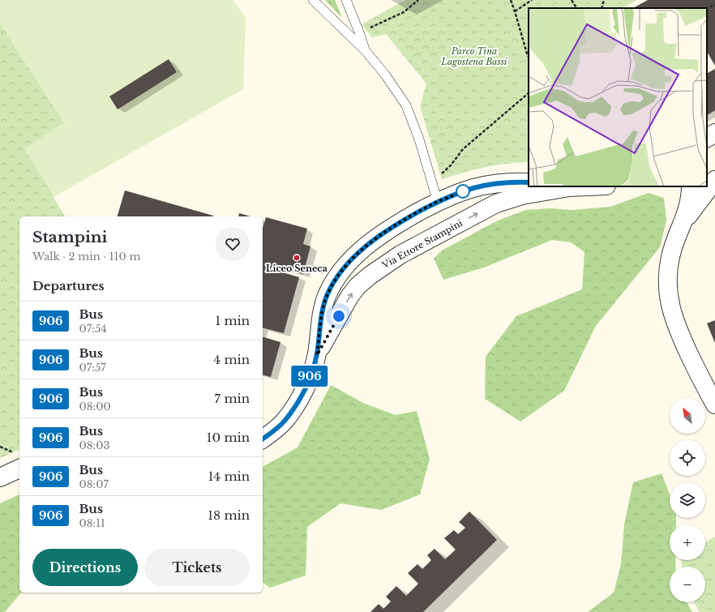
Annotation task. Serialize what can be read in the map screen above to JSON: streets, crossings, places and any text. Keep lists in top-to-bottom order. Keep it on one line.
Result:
{"streets":{"street":["Via Ettore Stampini"]},"parks":["Parco Tina Lagostena Bassi"],"places":["Liceo Seneca"],"lines":["bus line 906"],"north":"top left","page":{"on_map":"906","heading":[["Stampini","Walk · 2 min · 110 m"],"Departures"],"list":[{"mark":"906","name":"Bus","note":"07:54","value":"1 min"},{"mark":"906","name":"Bus","note":"07:57","value":"4 min"},{"mark":"906","name":"Bus","note":"08:00","value":"7 min"},{"mark":"906","name":"Bus","note":"08:03","value":"10 min"},{"mark":"906","name":"Bus","note":"08:07","value":"14 min"},{"mark":"906","name":"Bus","note":"08:11","value":"18 min"}],"map_buttons":["+","−"],"buttons":["Directions","Tickets"]}}
